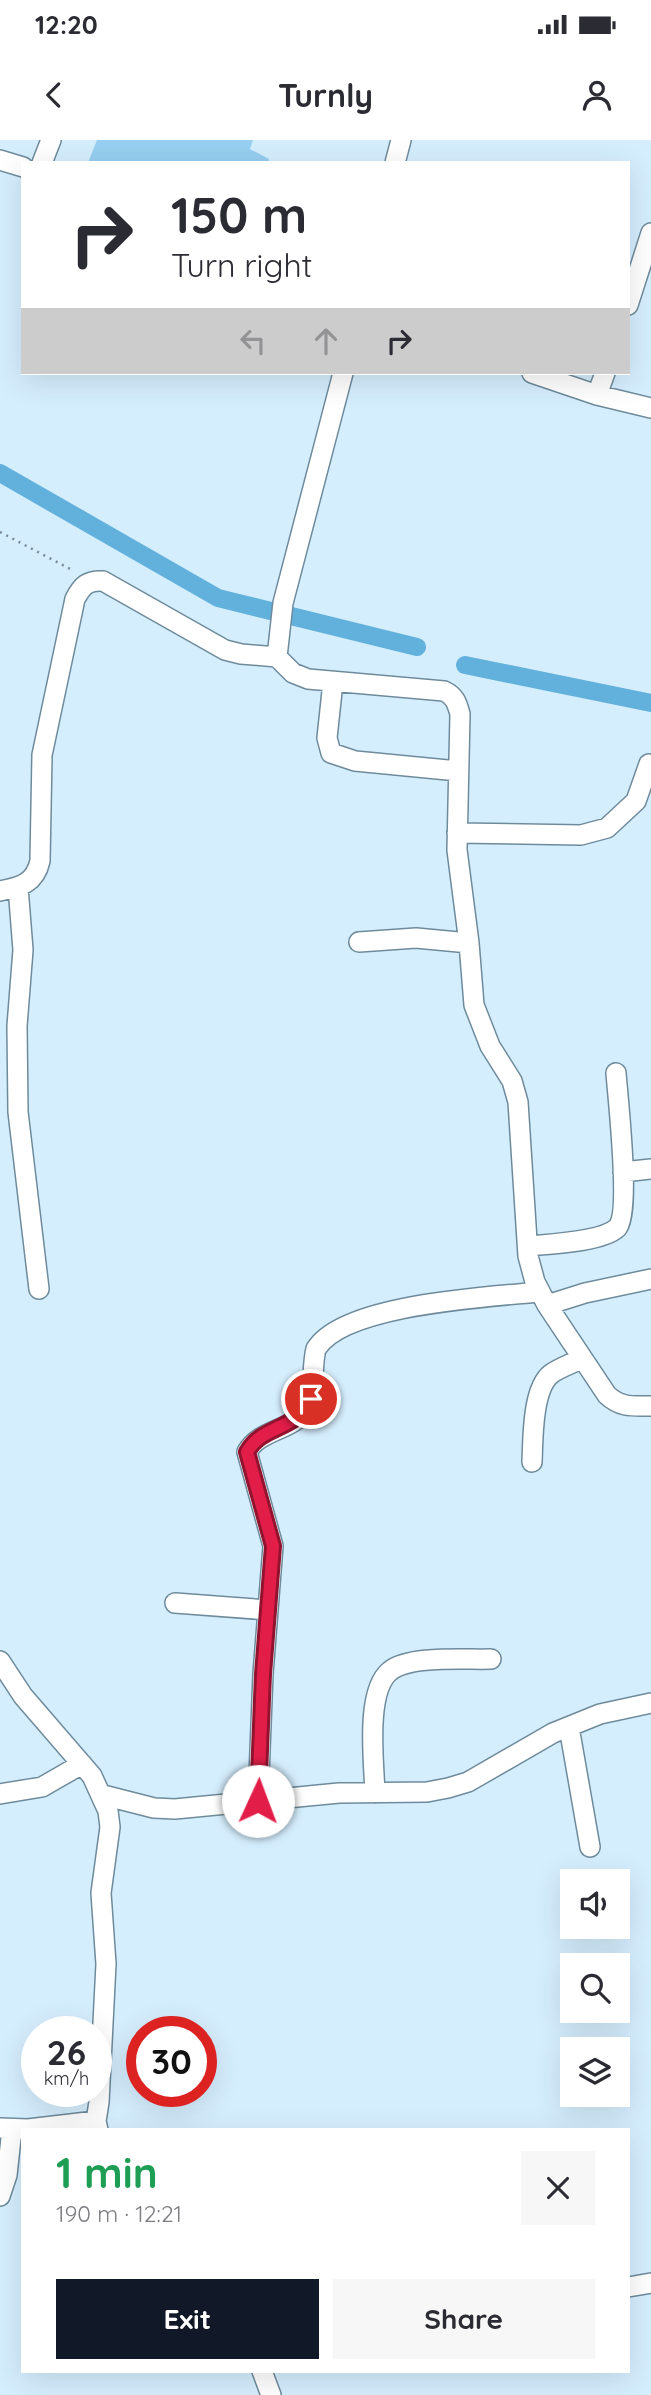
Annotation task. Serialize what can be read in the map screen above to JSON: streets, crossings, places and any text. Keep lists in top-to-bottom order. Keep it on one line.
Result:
{"page":{"status":"12:20","header":"Turnly","turn":["150 m","Turn right"],"speed":"26 km/h","limit":"30","heading":["1 min","190 m · 12:21"],"buttons":["Exit","Share"]}}
